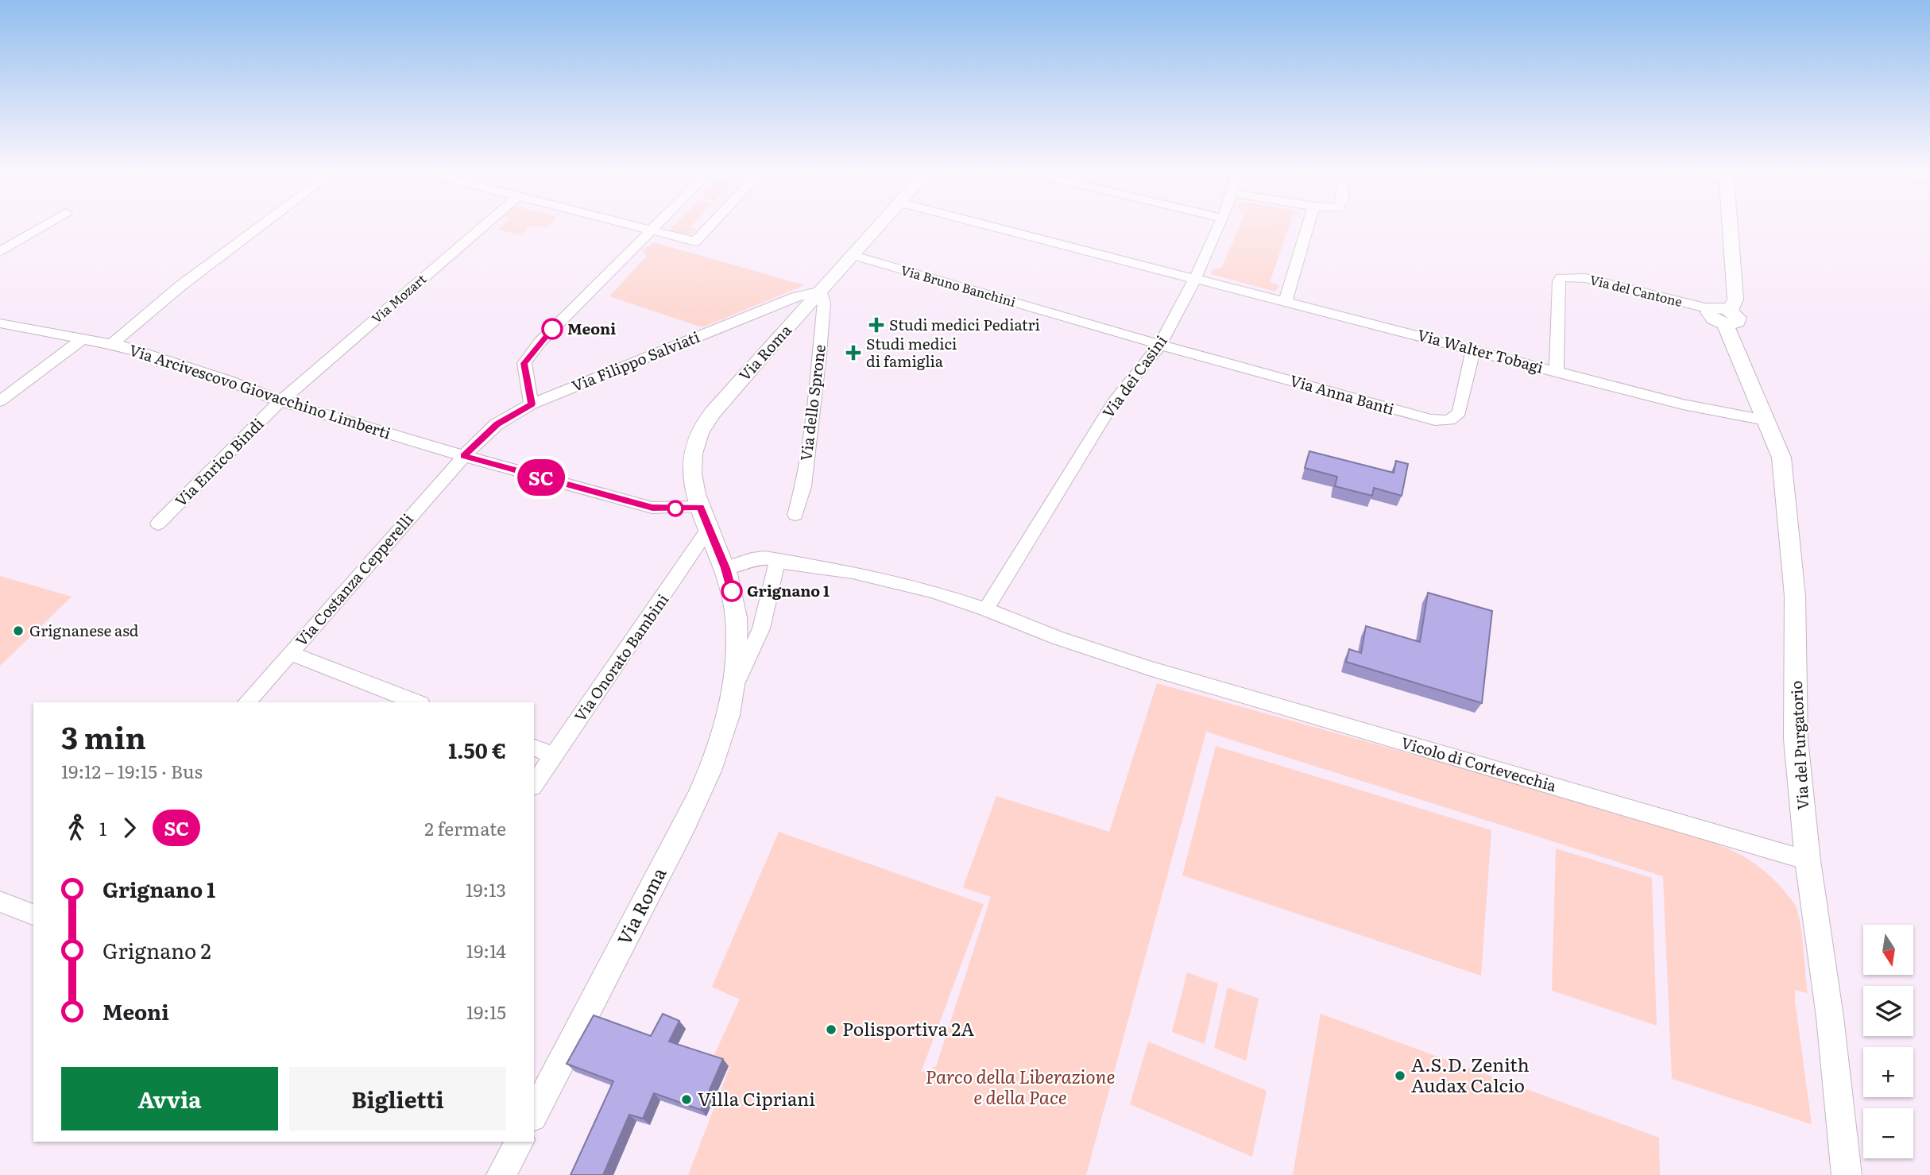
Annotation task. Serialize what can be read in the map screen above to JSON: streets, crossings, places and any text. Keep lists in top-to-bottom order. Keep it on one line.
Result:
{"streets":{"street":["Via Bruno Banchini","Via del Cantone","Via Mozart","Via Walter Tobagi","Via Roma","Via Filippo Salviati","Via dei Casini","Via Arcivescovo Giovacchino Limberti","Via Anna Banti","Via dello Sprone","Via Enrico Bindi","Via Costanza Cepperelli","Via Onorato Bambini","Via del Purgatorio","Vicolo di Cortevecchia"]},"crossings":[["Via Bruno Banchini","Via Roma"],["Via Bruno Banchini","Via dei Casini"],["Via Bruno Banchini","Via Anna Banti"],["Via del Cantone","Via Walter Tobagi"],["Via Mozart","Via Arcivescovo Giovacchino Limberti"],["Via Mozart","Via Enrico Bindi"],["Via Walter Tobagi","Via dei Casini"],["Via Walter Tobagi","Via Anna Banti"],["Via Walter Tobagi","Via del Purgatorio"],["Via Roma","Via Filippo Salviati"],["Via Roma","Via Arcivescovo Giovacchino Limberti"],["Via Roma","Via dello Sprone"],["Via Roma","Via Onorato Bambini"],["Via Filippo Salviati","Via Arcivescovo Giovacchino Limberti"],["Via Filippo Salviati","Via dello Sprone"],["Via Filippo Salviati","Via Costanza Cepperelli"],["Via dei Casini","Via Anna Banti"],["Via dei Casini","Vicolo di Cortevecchia"],["Via Arcivescovo Giovacchino Limberti","Via Enrico Bindi"],["Via Arcivescovo Giovacchino Limberti","Via Costanza Cepperelli"],["Via Arcivescovo Giovacchino Limberti","Via Onorato Bambini"],["Via del Purgatorio","Vicolo di Cortevecchia"]],"parks":["Parco della Liberazione e della Pace"],"places":{"health":["Studi medici Pediatri","Studi medici di famiglia"],"other":["Meoni","Grignano 1","Grignanese asd","Polisportiva 2A","A.S.D. Zenith Audax Calcio","Villa Cipriani"]},"lines":["bus line SC"],"north":"bottom","page":{"on_map":"SC","heading":["3 min","19:12 – 19:15 · Bus","1.50 €"],"legs":["1","SC","2 fermate"],"list":[{"name":"Grignano 1","value":"19:13"},{"name":"Grignano 2","value":"19:14"},{"name":"Meoni","value":"19:15"}],"map_buttons":["+","−"],"buttons":["Avvia","Biglietti"]}}
